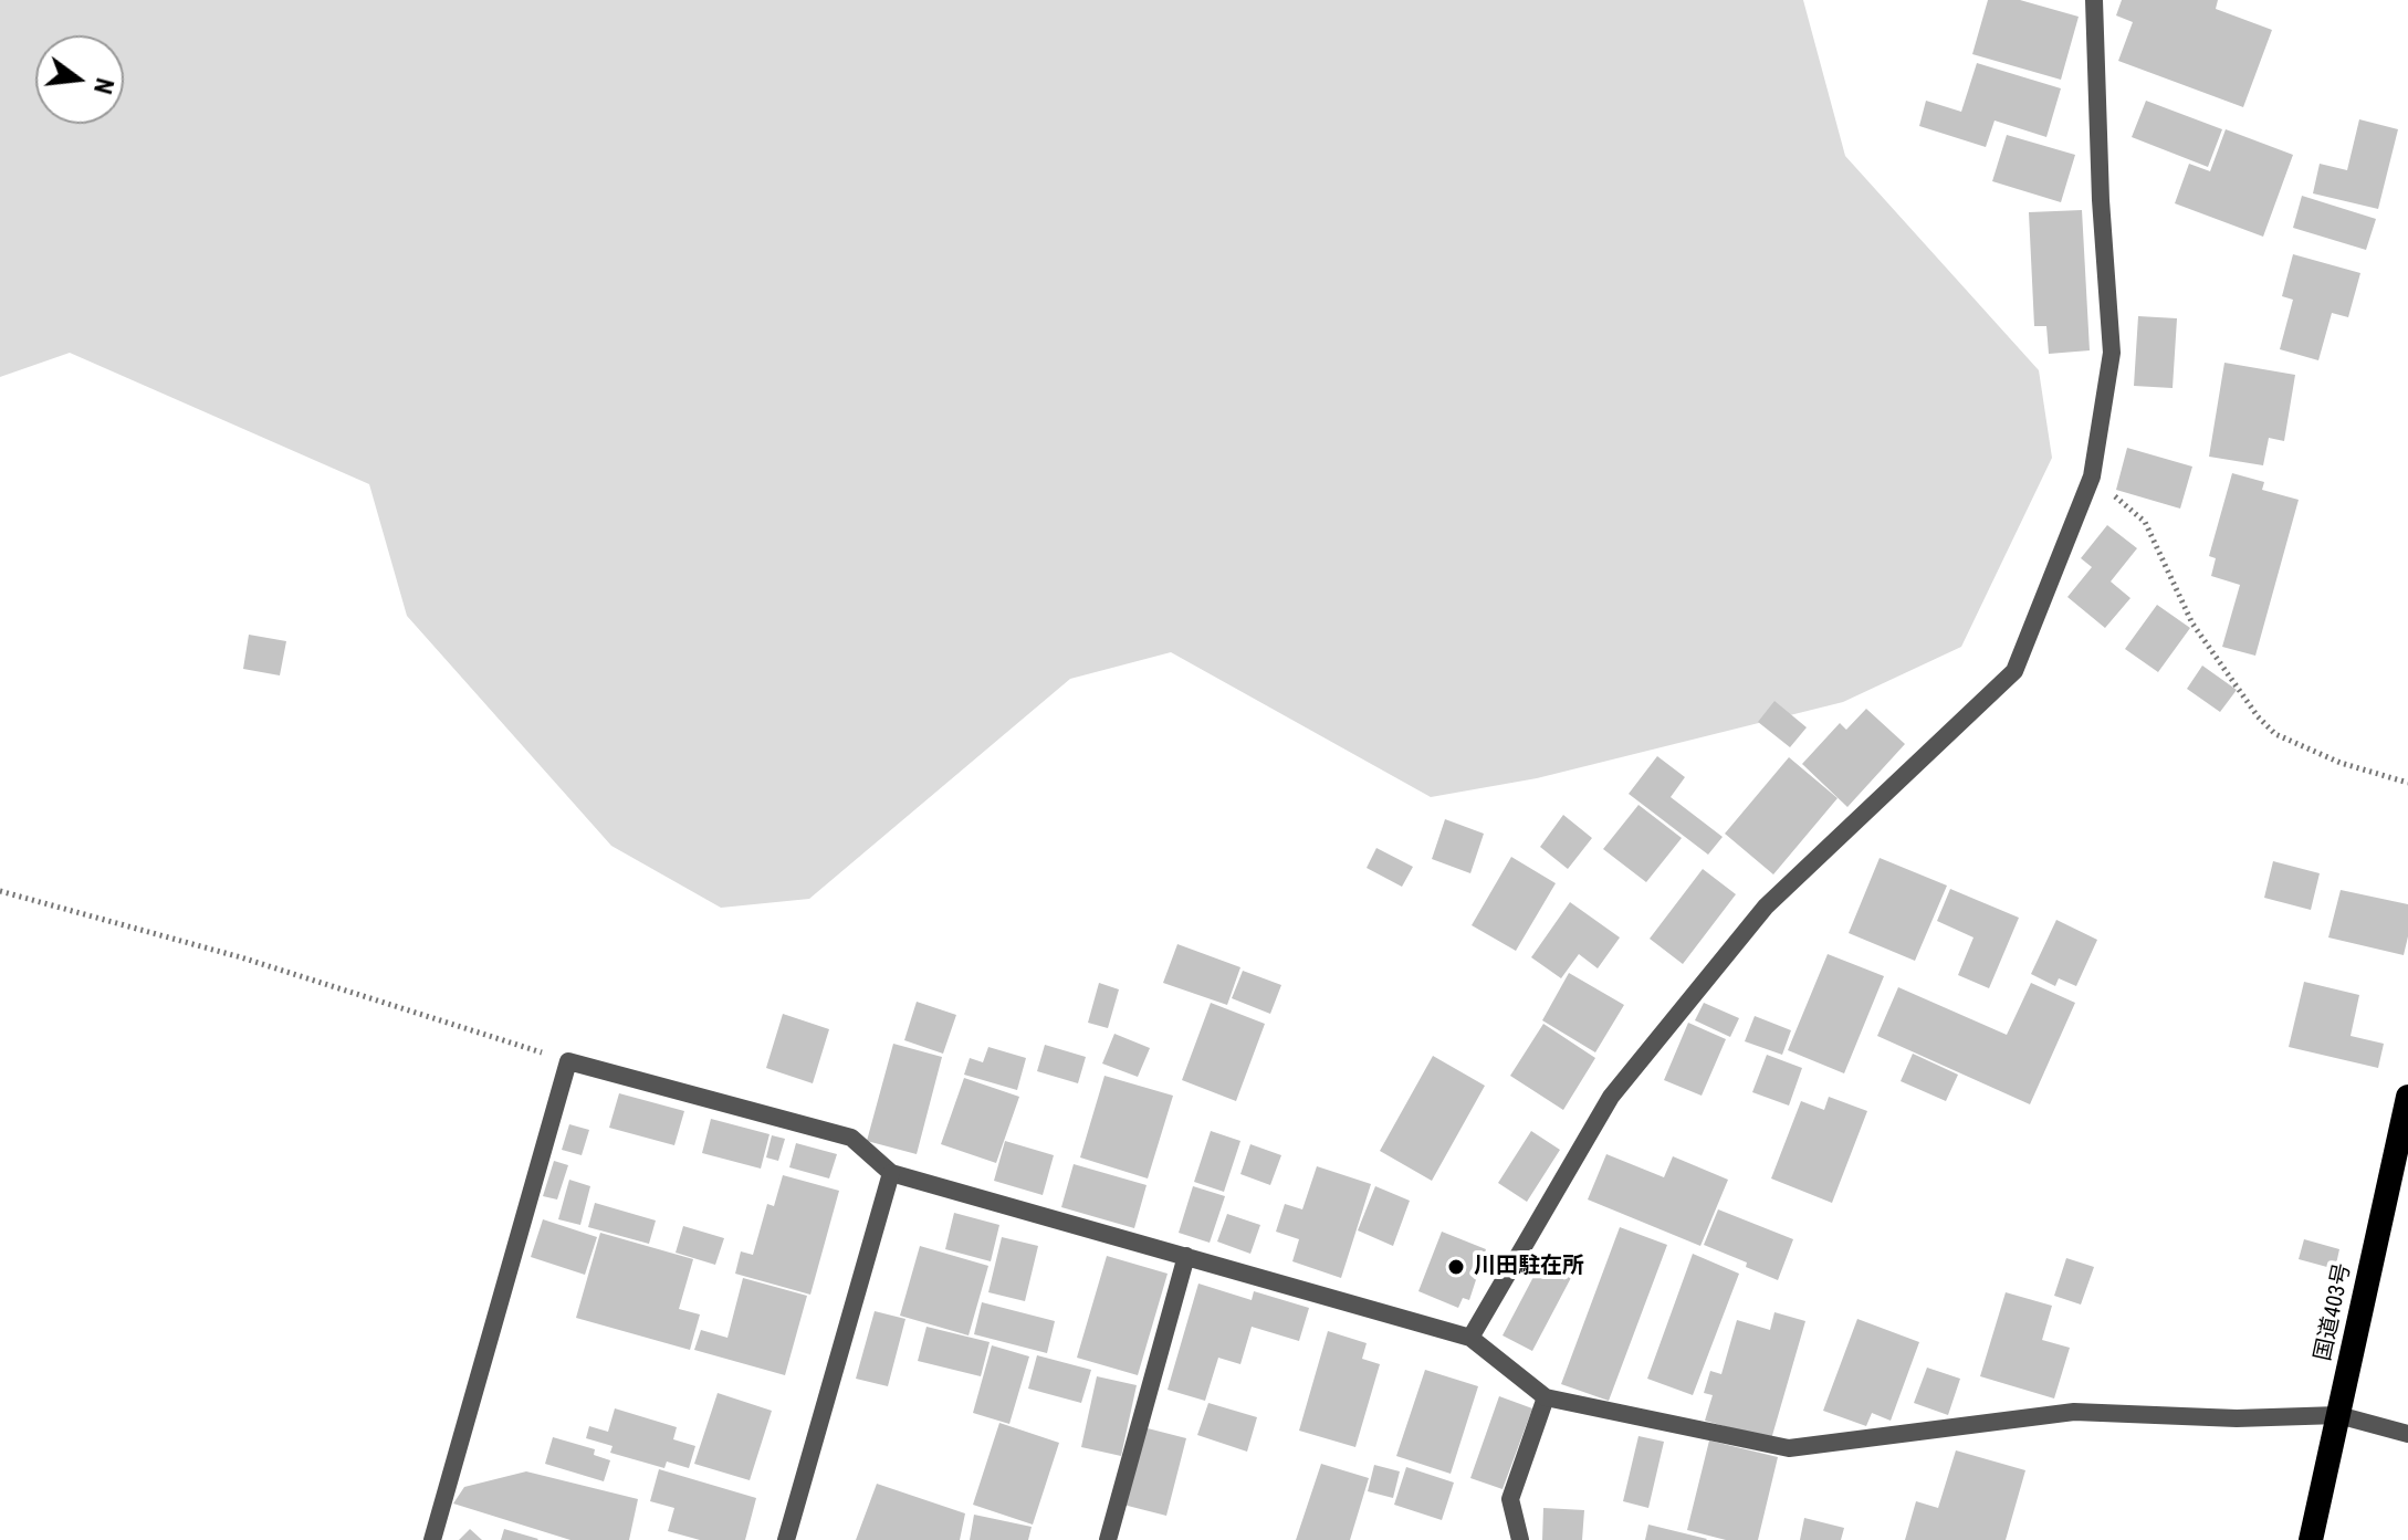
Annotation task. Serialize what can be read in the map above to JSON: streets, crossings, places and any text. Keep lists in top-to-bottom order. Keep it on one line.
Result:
{"streets":{"highway":["国道403号"]},"places":["川田駐在所"],"north":"right"}
